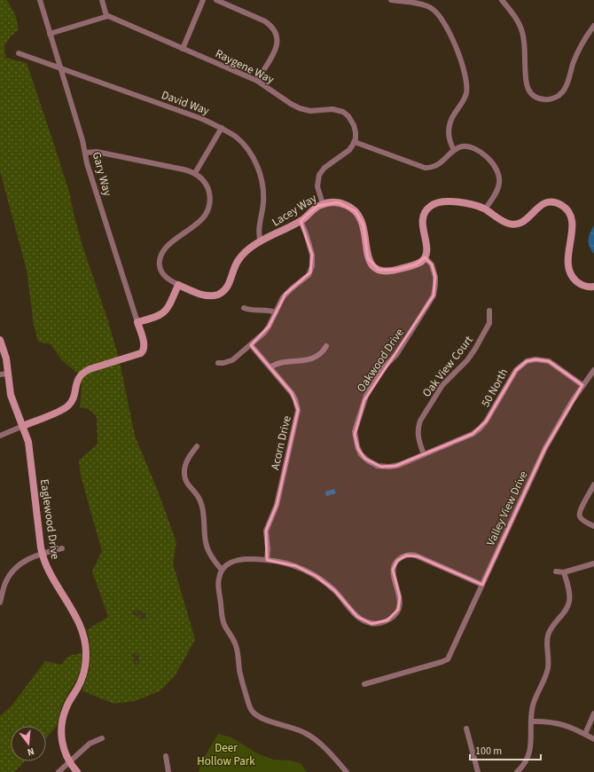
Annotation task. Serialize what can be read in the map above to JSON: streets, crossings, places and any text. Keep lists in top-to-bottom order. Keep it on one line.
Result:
{"streets":{"street":["Raygene Way","David Way","Gary Way","Lacey Way","Oakwood Drive","Oak View Court","50 North","Acorn Drive","Valley View Drive","Eaglewood Drive"]},"crossings":[["David Way","Gary Way"],["David Way","Lacey Way"],["Gary Way","Eaglewood Drive"],["Lacey Way","Oakwood Drive"],["Oakwood Drive","Oak View Court"],["Oakwood Drive","50 North"],["Oak View Court","50 North"],["50 North","Valley View Drive"]],"parks":["Deer Hollow Park"],"scale_bar":"100 m","north":"bottom"}
